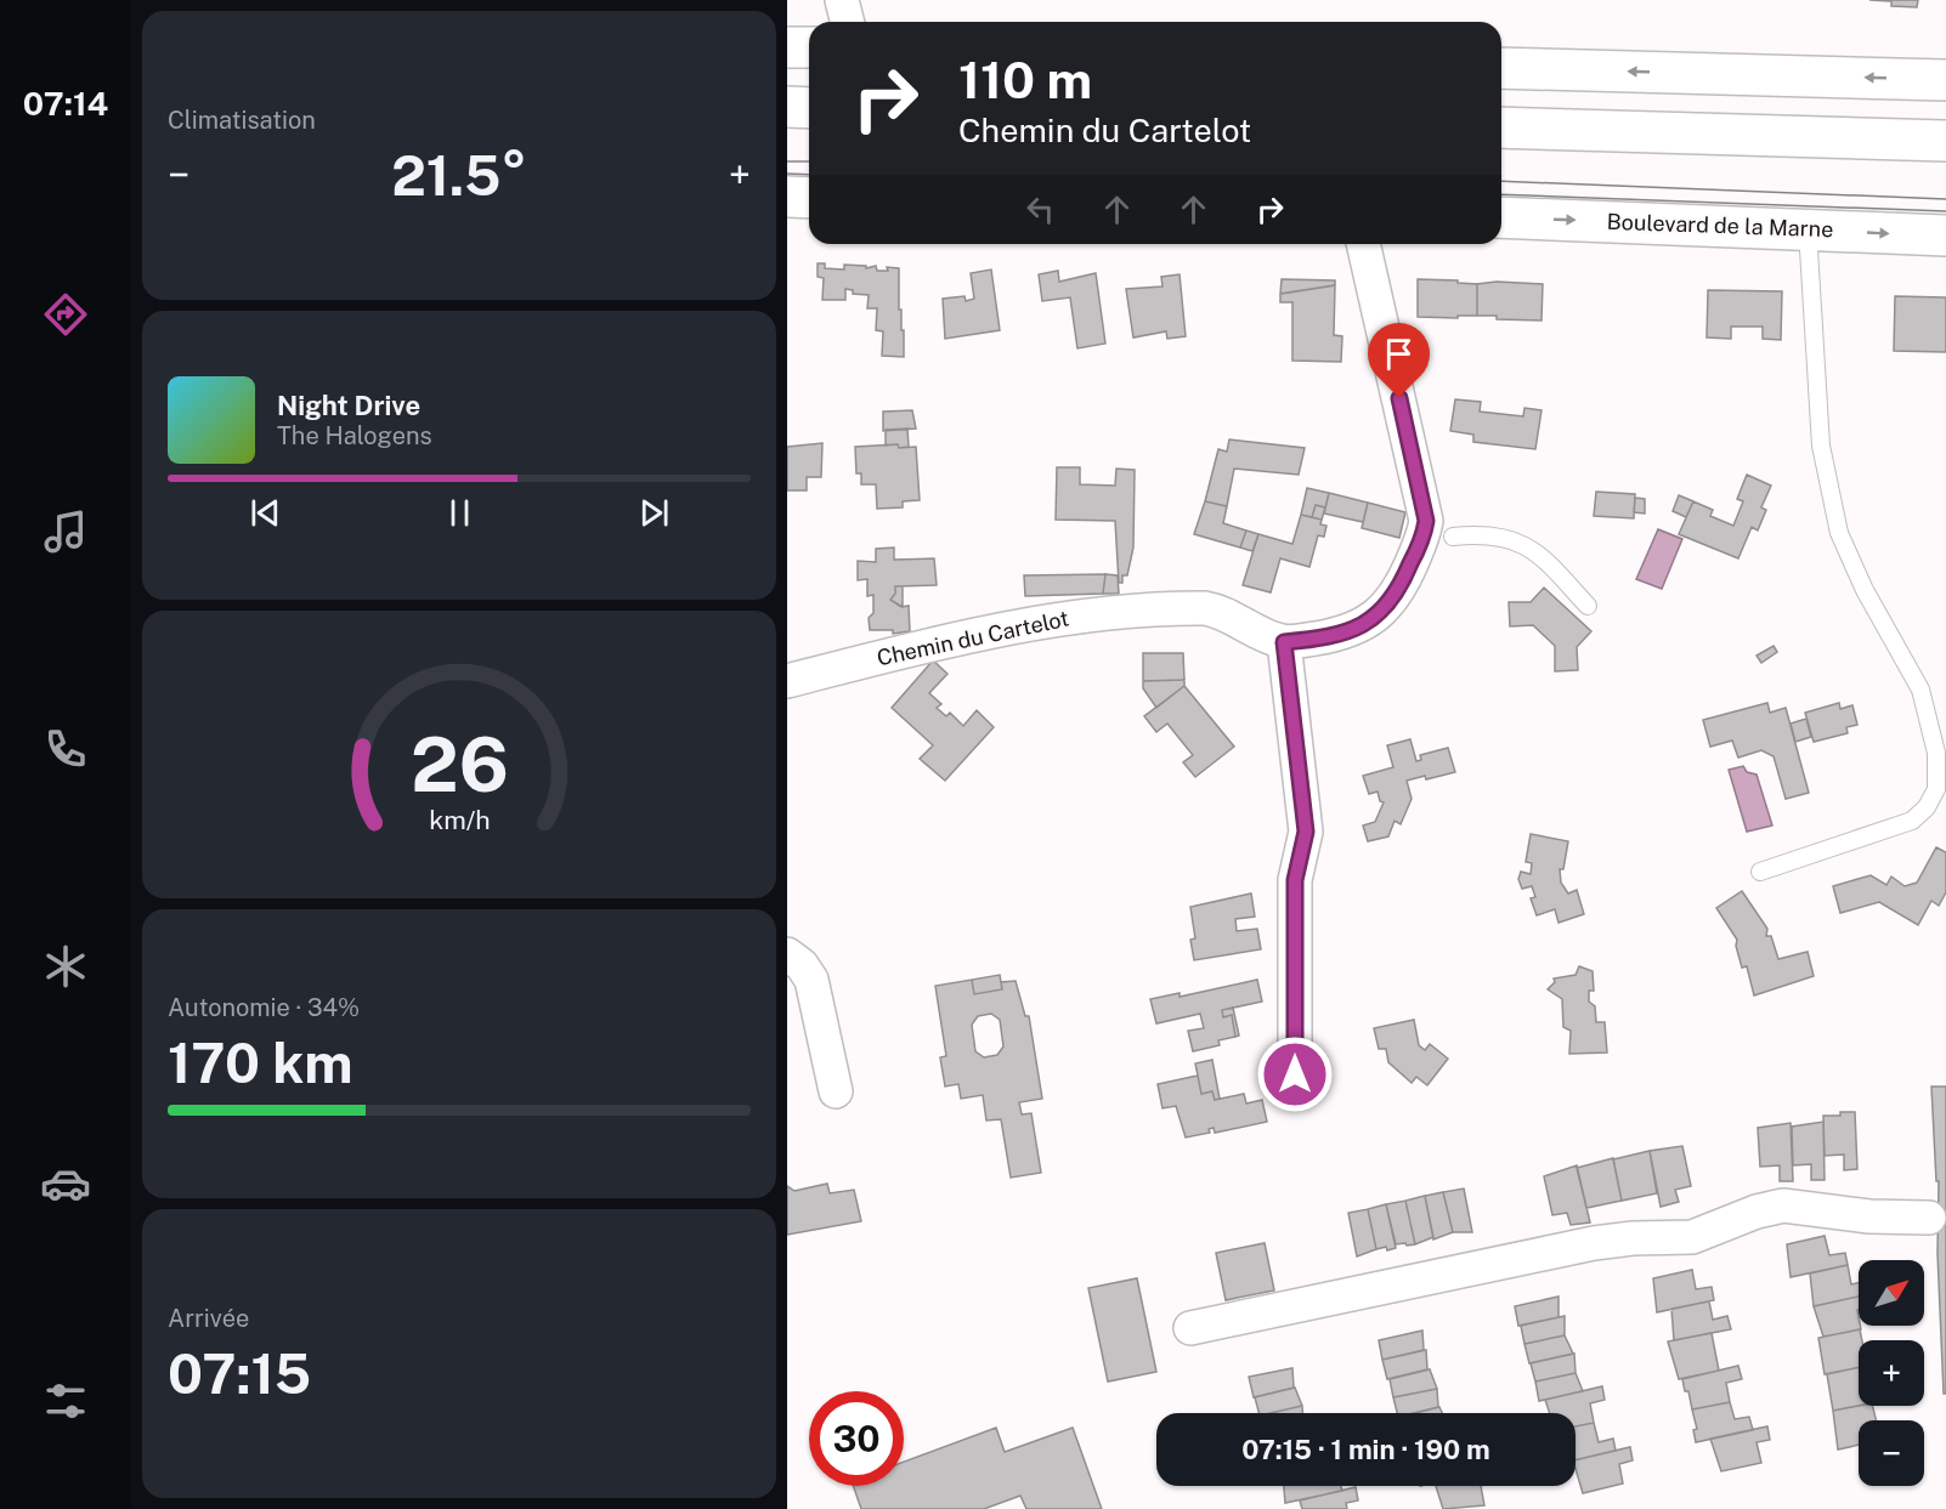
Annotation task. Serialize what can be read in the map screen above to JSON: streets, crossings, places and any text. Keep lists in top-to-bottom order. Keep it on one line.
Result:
{"streets":{"street":["Boulevard de la Marne","Chemin du Cartelot"]},"north":"top right","page":{"tabs":"07:14","tile":["Climatisation",["Autonomie · 34%","170 km"],["Arrivée","07:15"]],"turn":["110 m","Chemin du Cartelot"],"heat":["−","21.5°","+"],"song":["Night Drive","The Halogens"],"map_buttons":["+","−"],"limit":"30","trip":"07:15 · 1 min · 190 m","gauge":["26","km/h"]}}
